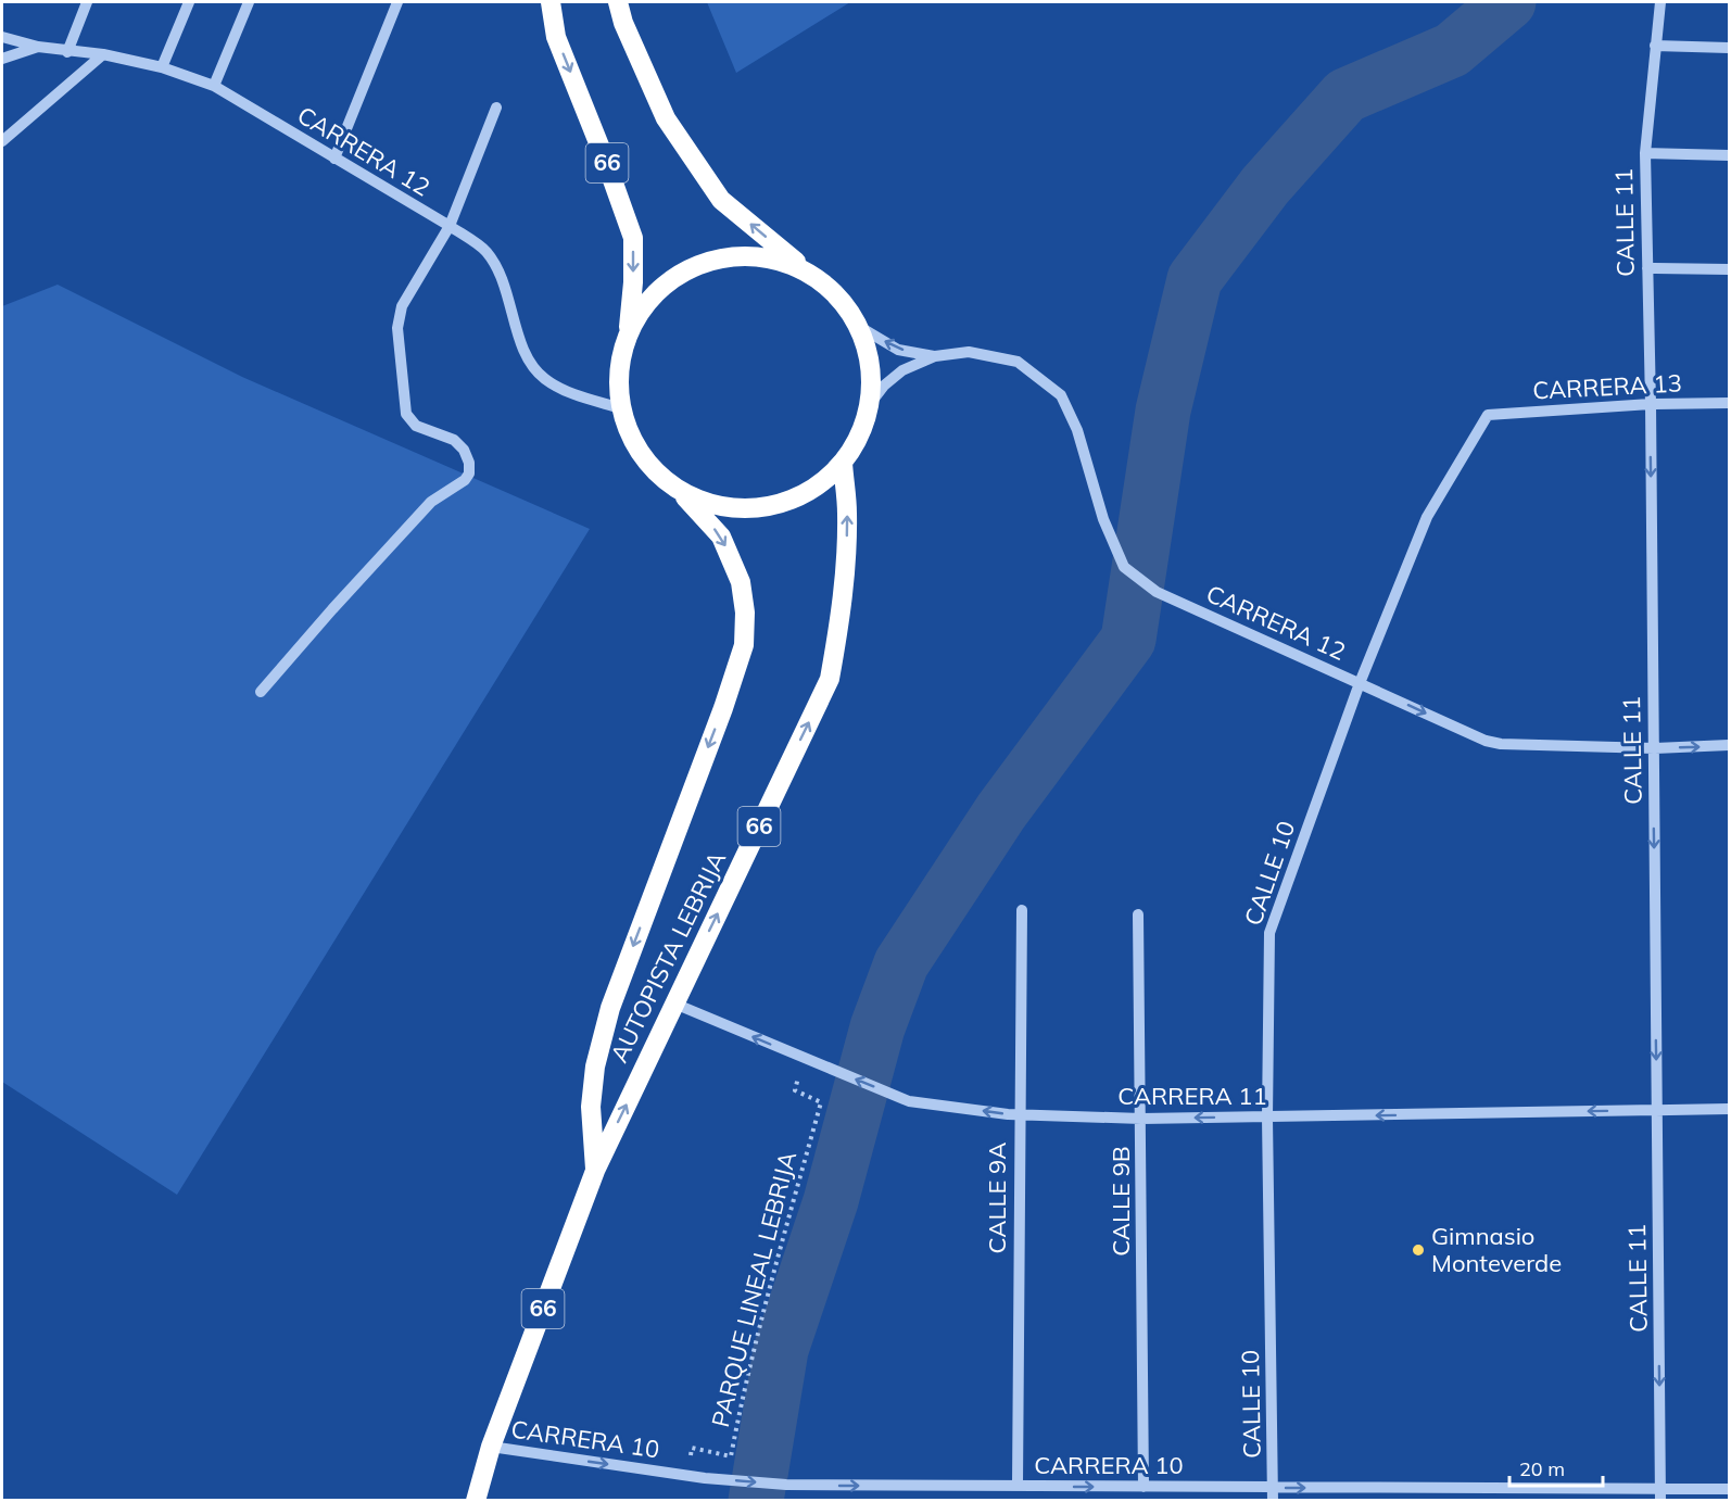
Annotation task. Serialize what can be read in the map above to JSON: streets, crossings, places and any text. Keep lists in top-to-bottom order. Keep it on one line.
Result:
{"streets":{"highway":["66","AUTOPISTA LEBRIJA"],"street":["CARRERA 12","CALLE 11","CARRERA 13","CALLE 10","CARRERA 11","CALLE 9A","CALLE 9B","CARRERA 10"],"path":["PARQUE LINEAL LEBRIJA"]},"crossings":[["CARRERA 12","CALLE 11"],["CARRERA 12","CALLE 10"],["CALLE 11","CARRERA 13"],["CALLE 11","CARRERA 11"],["CALLE 11","CARRERA 10"],["CARRERA 13","CALLE 10"],["CALLE 10","CARRERA 11"],["CALLE 10","CARRERA 10"],["AUTOPISTA LEBRIJA","CARRERA 11"],["AUTOPISTA LEBRIJA","CARRERA 10"],["CARRERA 11","CALLE 9A"],["CARRERA 11","CALLE 9B"],["CARRERA 11","PARQUE LINEAL LEBRIJA"],["CALLE 9A","CARRERA 10"],["CALLE 9B","CARRERA 10"],["PARQUE LINEAL LEBRIJA","CARRERA 10"]],"one_way":["CALLE 11","CARRERA 11","CARRERA 10"],"places":["Gimnasio Monteverde"],"scale_bar":"20 m"}
